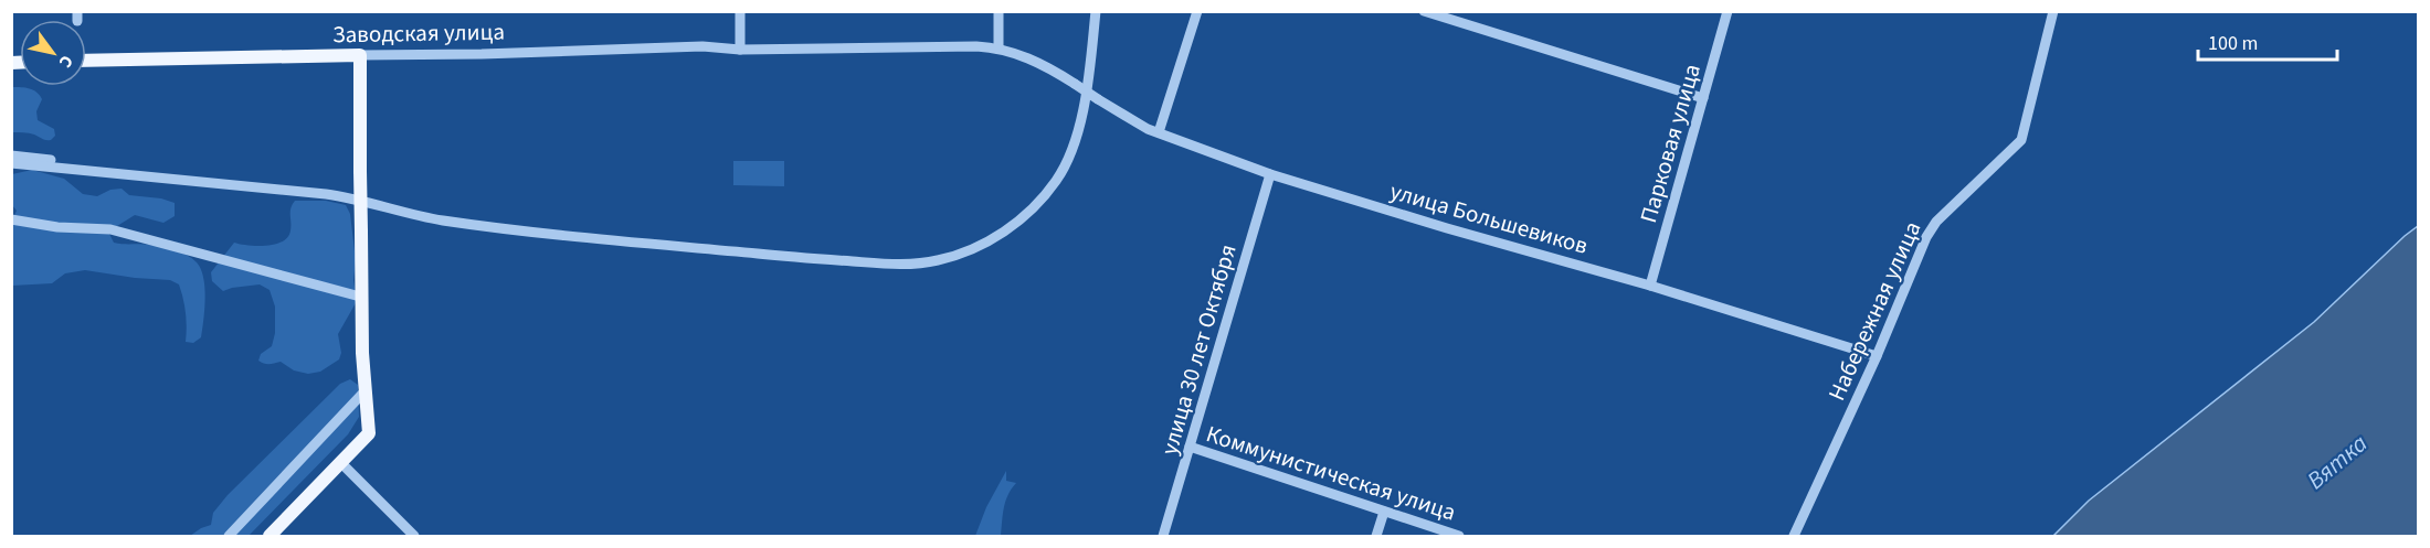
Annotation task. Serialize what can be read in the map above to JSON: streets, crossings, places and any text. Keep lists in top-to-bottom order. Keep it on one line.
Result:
{"streets":{"main road":["Заводская улица"],"street":["Парковая улица","улица Большевиков","Набережная улица","улица 30 лет Октября","Коммунистическая улица"]},"crossings":[["Заводская улица","улица Большевиков"],["Парковая улица","улица Большевиков"],["улица Большевиков","Набережная улица"],["улица Большевиков","улица 30 лет Октября"],["улица 30 лет Октября","Коммунистическая улица"]],"water":["Вятка"],"scale_bar":"100 m","north":"bottom right"}
